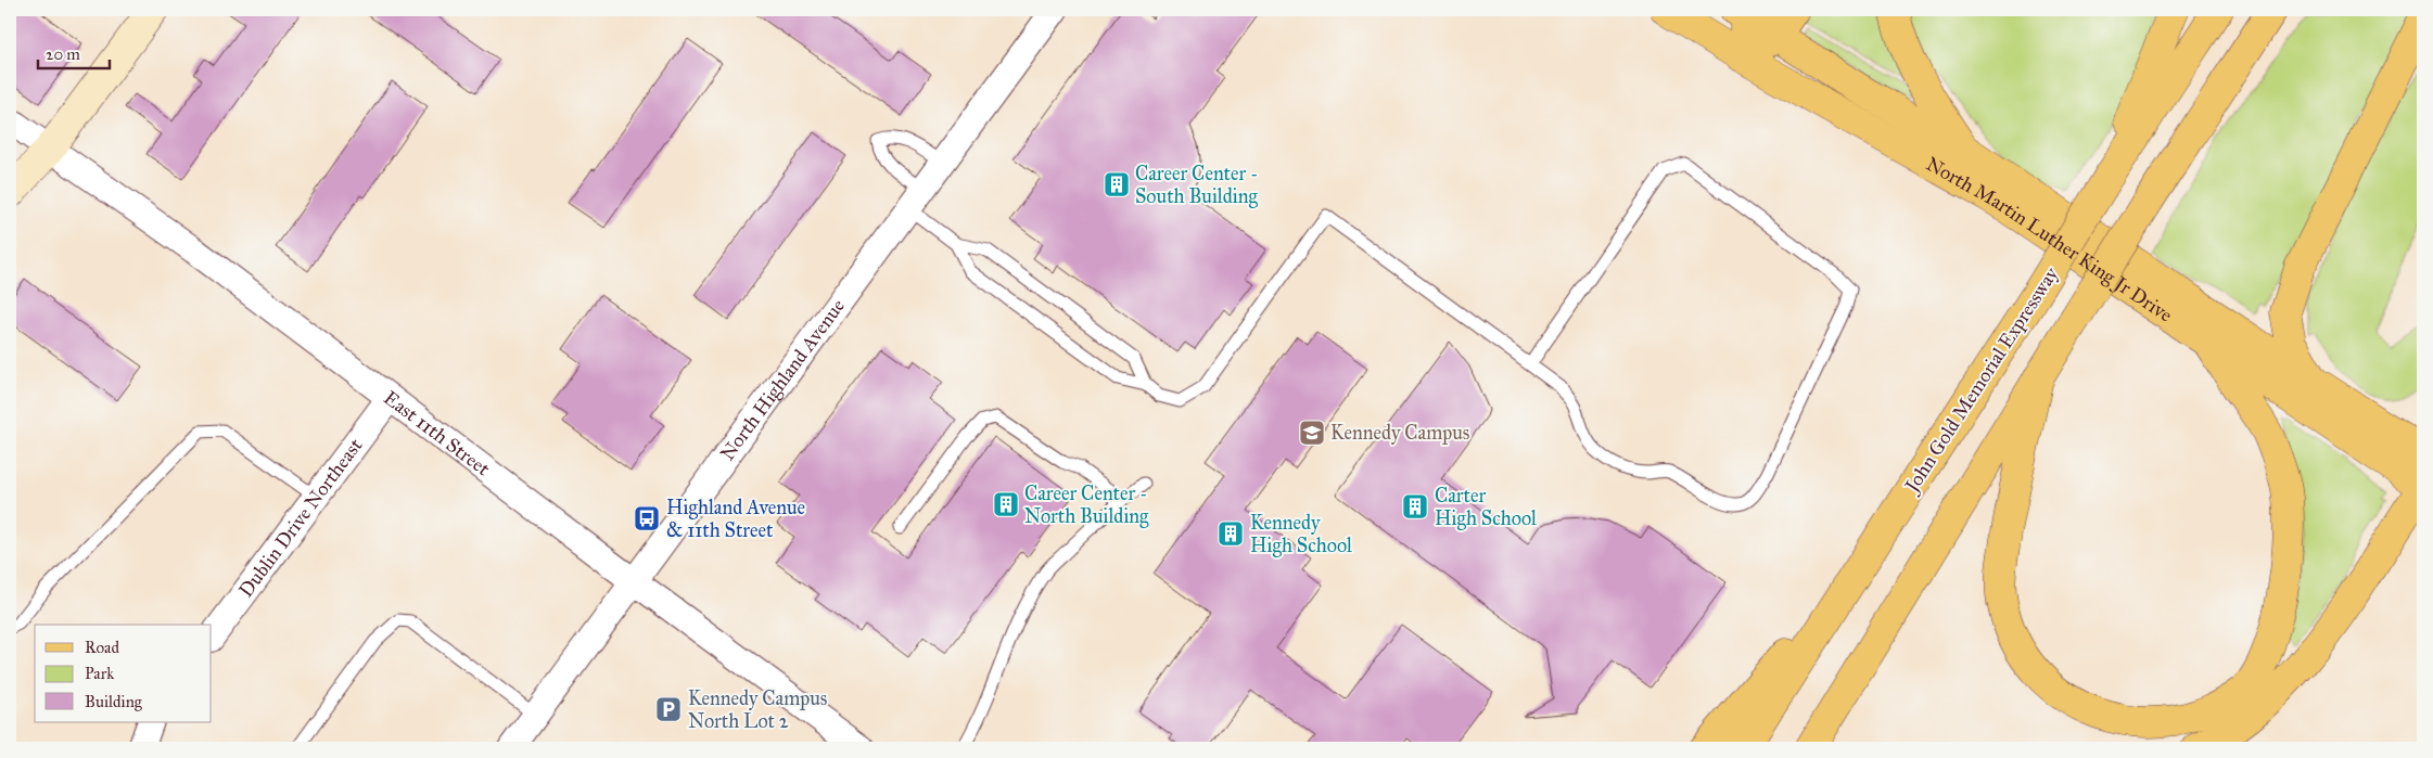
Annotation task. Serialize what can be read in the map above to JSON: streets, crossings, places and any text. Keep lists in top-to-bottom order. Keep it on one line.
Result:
{"streets":{"main road":["North Martin Luther King Jr Drive","John Gold Memorial Expressway"],"street":["North Highland Avenue","East 11th Street","Dublin Drive Northeast"]},"crossings":[["North Highland Avenue","East 11th Street"],["East 11th Street","Dublin Drive Northeast"]],"places":{"building":["Career Center - South Building","Career Center - North Building","Carter High School","Kennedy High School"],"school or university":["Kennedy Campus"],"bus stop":["Highland Avenue & 11th Street"],"parking":["Kennedy Campus North Lot 2"]},"legend":["Road","Park","Building"],"scale_bar":"20 m"}
